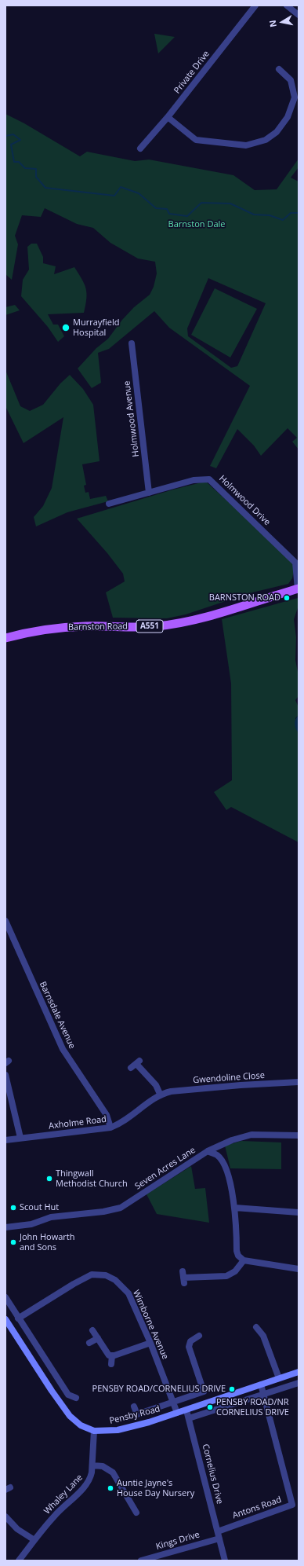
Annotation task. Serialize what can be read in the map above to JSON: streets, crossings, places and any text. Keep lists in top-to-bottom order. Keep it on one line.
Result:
{"streets":{"main road":["A551","Barnston Road","Pensby Road"],"street":["Private Drive","Holmwood Avenue","Holmwood Drive","Barnsdale Avenue","Gwendoline Close","Axholme Road","Seven Acres Lane","Wimborne Avenue","Cornelius Drive","Whaley Lane","Antons Road","Kings Drive"]},"crossings":[["Holmwood Avenue","Holmwood Drive"],["Holmwood Drive","Barnston Road"],["Barnsdale Avenue","Axholme Road"],["Gwendoline Close","Axholme Road"],["Wimborne Avenue","Pensby Road"],["Pensby Road","Cornelius Drive"],["Pensby Road","Whaley Lane"],["Pensby Road","Antons Road"],["Cornelius Drive","Antons Road"],["Cornelius Drive","Kings Drive"]],"parks":["Barnston Dale"],"places":["Murrayfield Hospital","BARNSTON ROAD","Thingwall Methodist Church","Scout Hut","John Howarth and Sons","PENSBY ROAD/CORNELIUS DRIVE","PENSBY ROAD/NR CORNELIUS DRIVE","Auntie Jayne's House Day Nursery"],"north":"left"}
